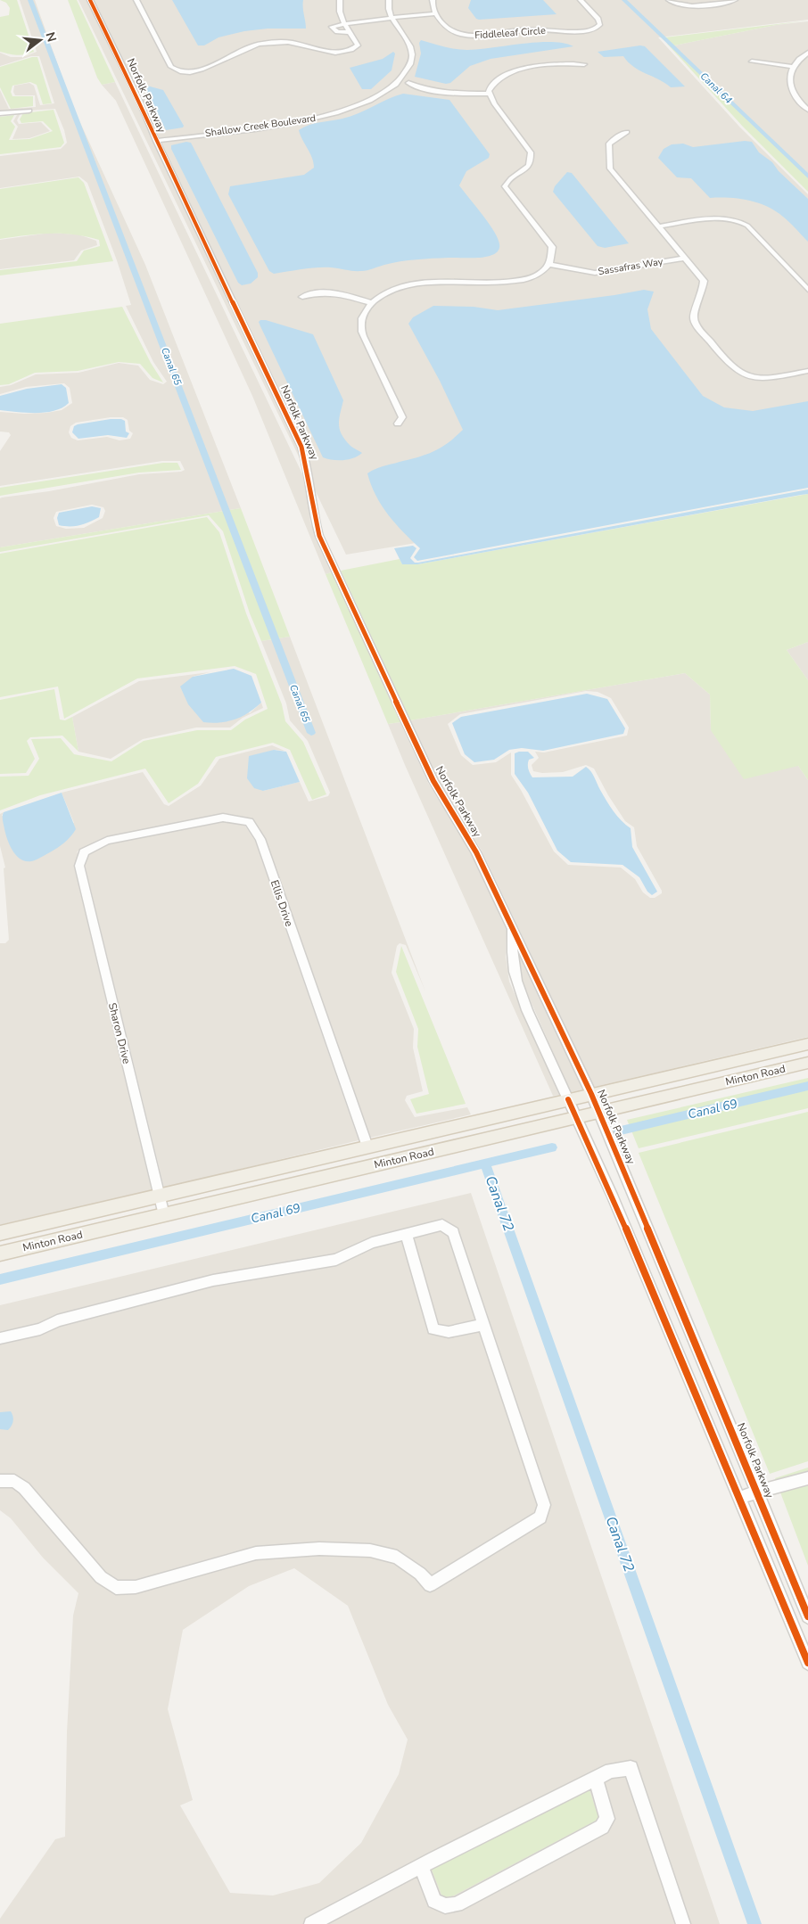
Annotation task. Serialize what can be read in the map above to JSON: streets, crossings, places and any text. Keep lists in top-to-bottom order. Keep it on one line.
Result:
{"streets":{"main road":["Minton Road"],"street":["Fiddleleaf Circle","Norfolk Parkway","Shallow Creek Boulevard","Sassafras Way","Ellis Drive","Sharon Drive"]},"crossings":[["Norfolk Parkway","Shallow Creek Boulevard"],["Norfolk Parkway","Minton Road"],["Ellis Drive","Sharon Drive"],["Ellis Drive","Minton Road"],["Sharon Drive","Minton Road"]],"water":["Canal 64","Canal 65","Canal 69","Canal 72"],"north":"right"}
